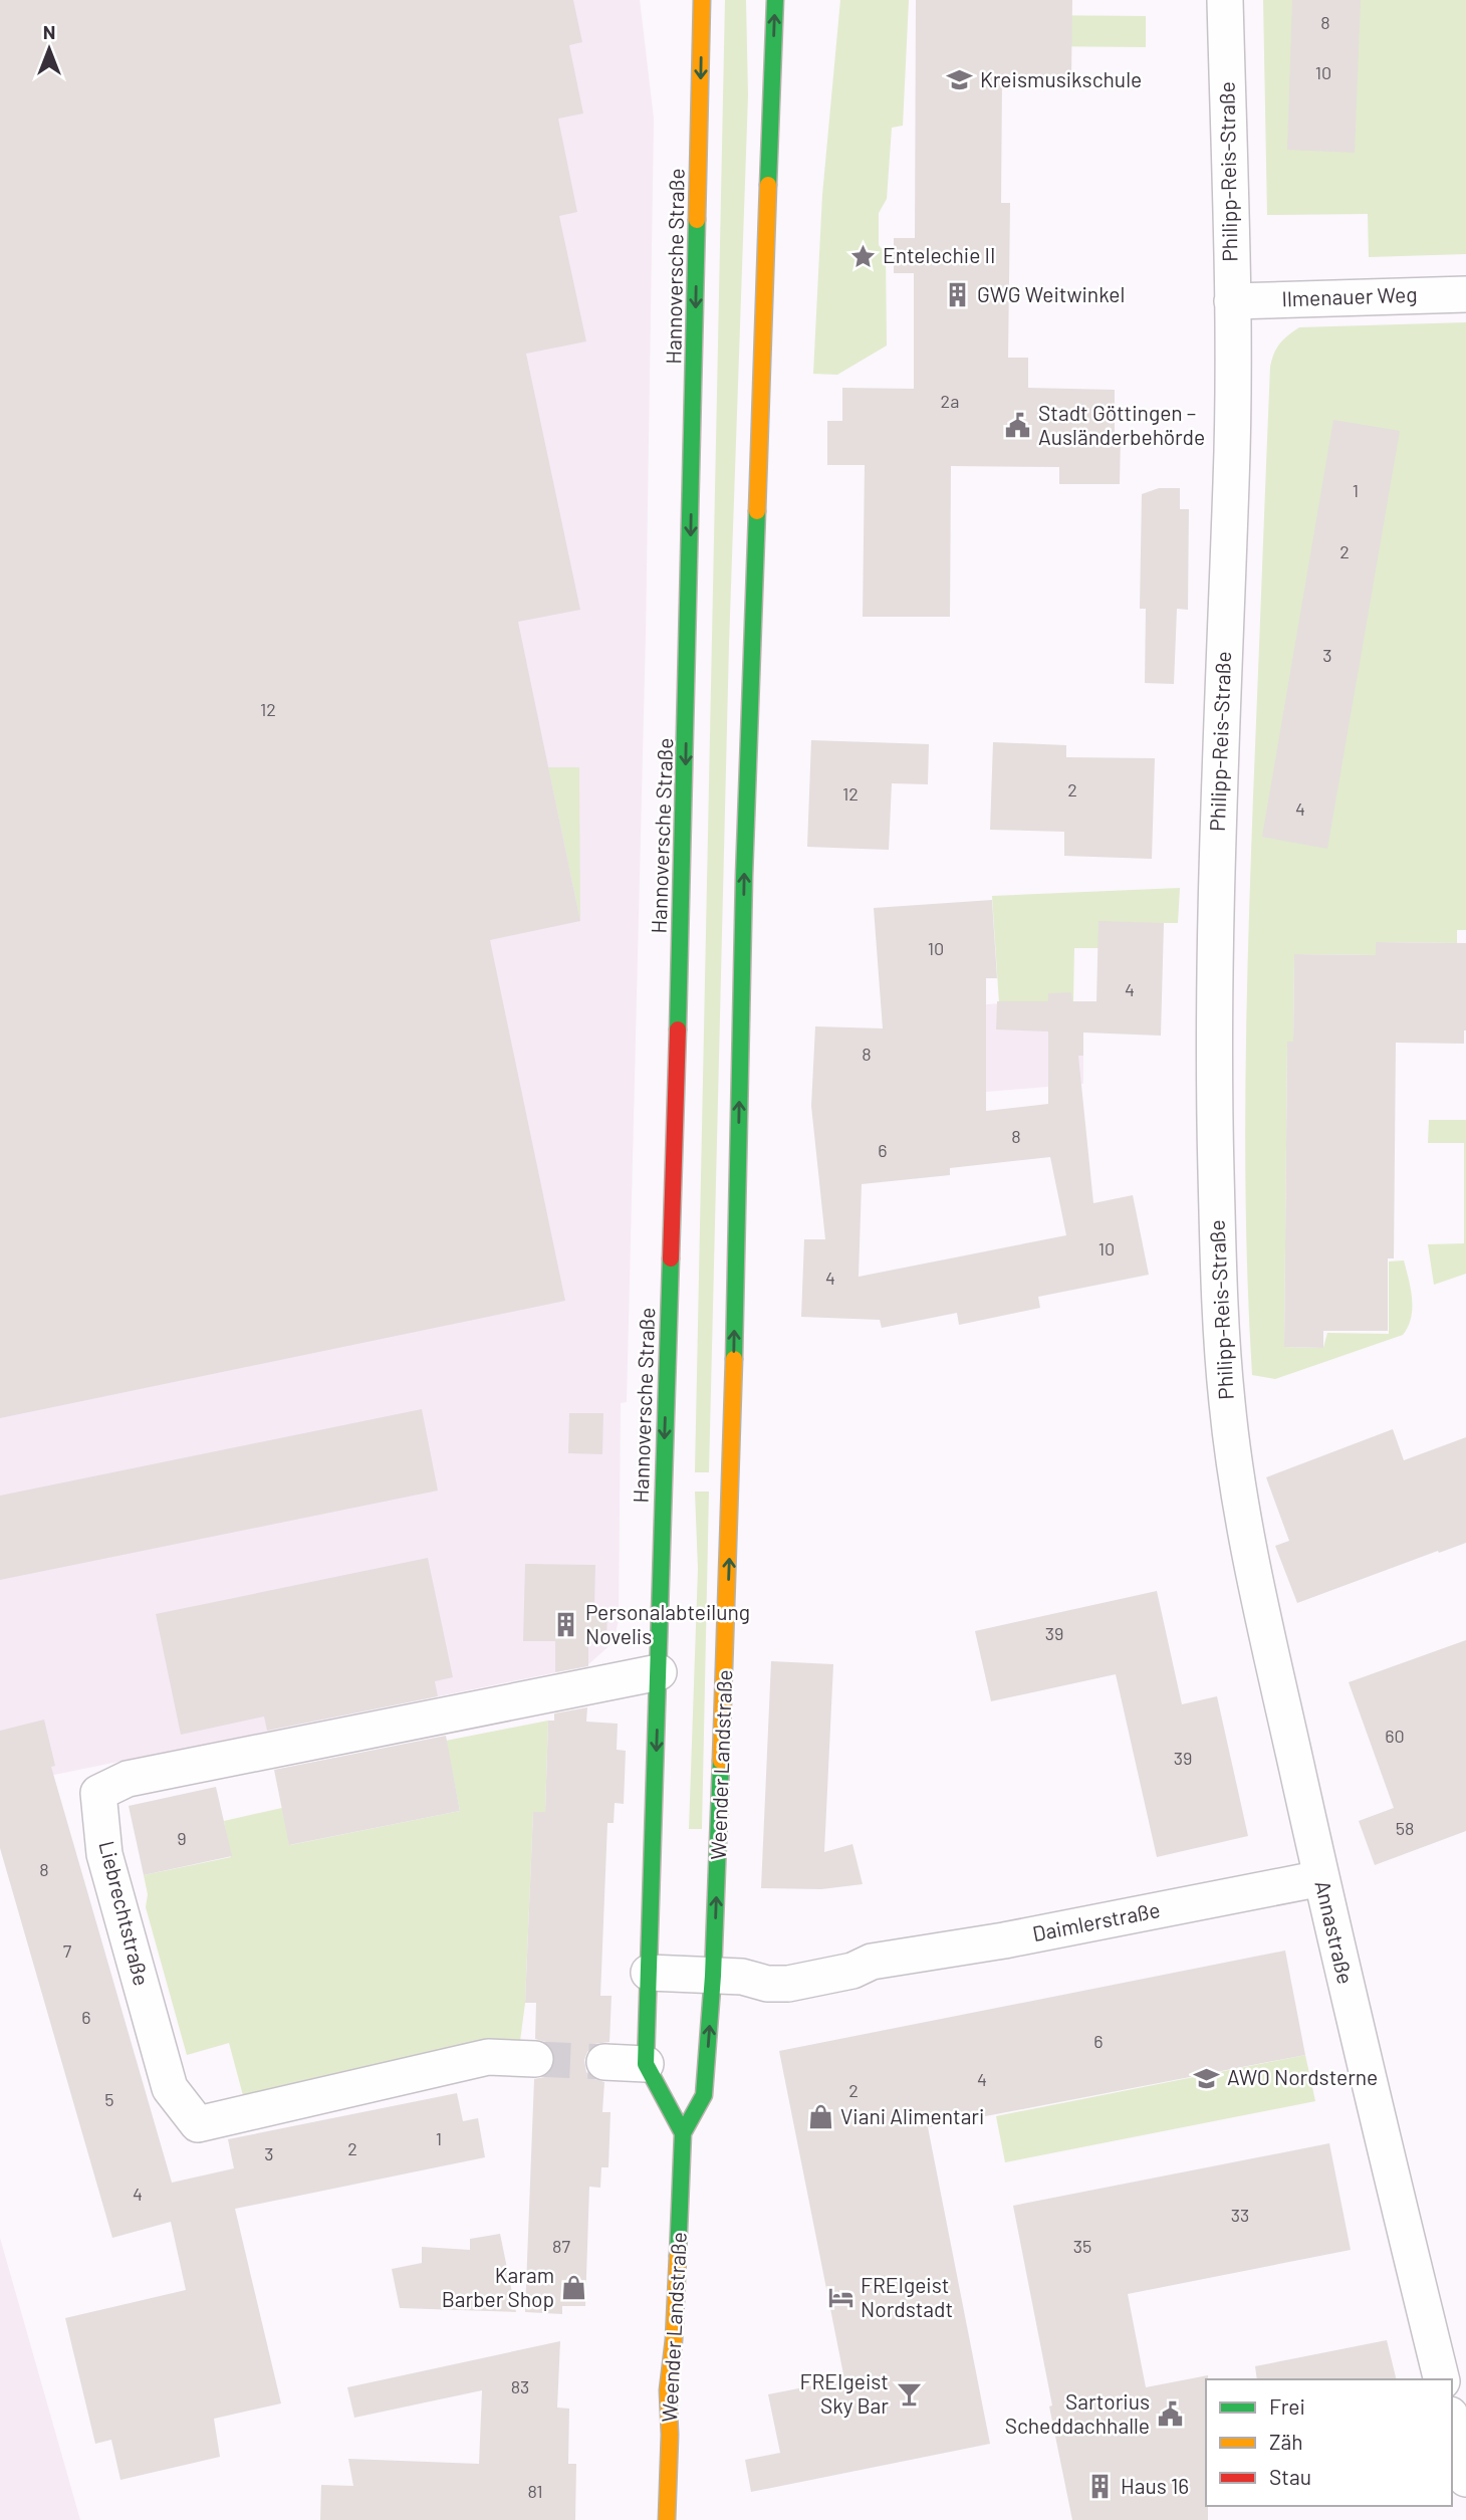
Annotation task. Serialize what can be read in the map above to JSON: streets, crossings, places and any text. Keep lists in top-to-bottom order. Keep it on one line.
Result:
{"streets":{"main road":["Hannoversche Straße","Weender Landstraße"],"street":["Philipp-Reis-Straße","Ilmenauer Weg","Liebrechtstraße","Daimlerstraße","Annastraße"]},"crossings":[["Philipp-Reis-Straße","Ilmenauer Weg"],["Philipp-Reis-Straße","Annastraße"],["Hannoversche Straße","Liebrechtstraße"],["Weender Landstraße","Daimlerstraße"],["Daimlerstraße","Annastraße"]],"one_way":["Hannoversche Straße","Weender Landstraße"],"places":{"school or university":["Kreismusikschule","AWO Nordsterne"],"place":["Entelechie II"],"building":["GWG Weitwinkel","Personalabteilung Novelis","Haus 16"],"public building":["Stadt Göttingen – Ausländerbehörde","Sartorius Scheddachhalle"],"shop":["Viani Alimentari","Karam Barber Shop"],"hotel":["FREIgeist Nordstadt"],"bar":["FREIgeist Sky Bar"]},"house_numbers":["8","10","2a","1","2","3","12","2","12","4","10","4","8","8","6","10","4","39","60","39","58","9","8","7","6","6","4","2","5","1","2","3","4","33","87","35","83","81"],"legend":["Frei","Zäh","Stau"],"north":"top"}
